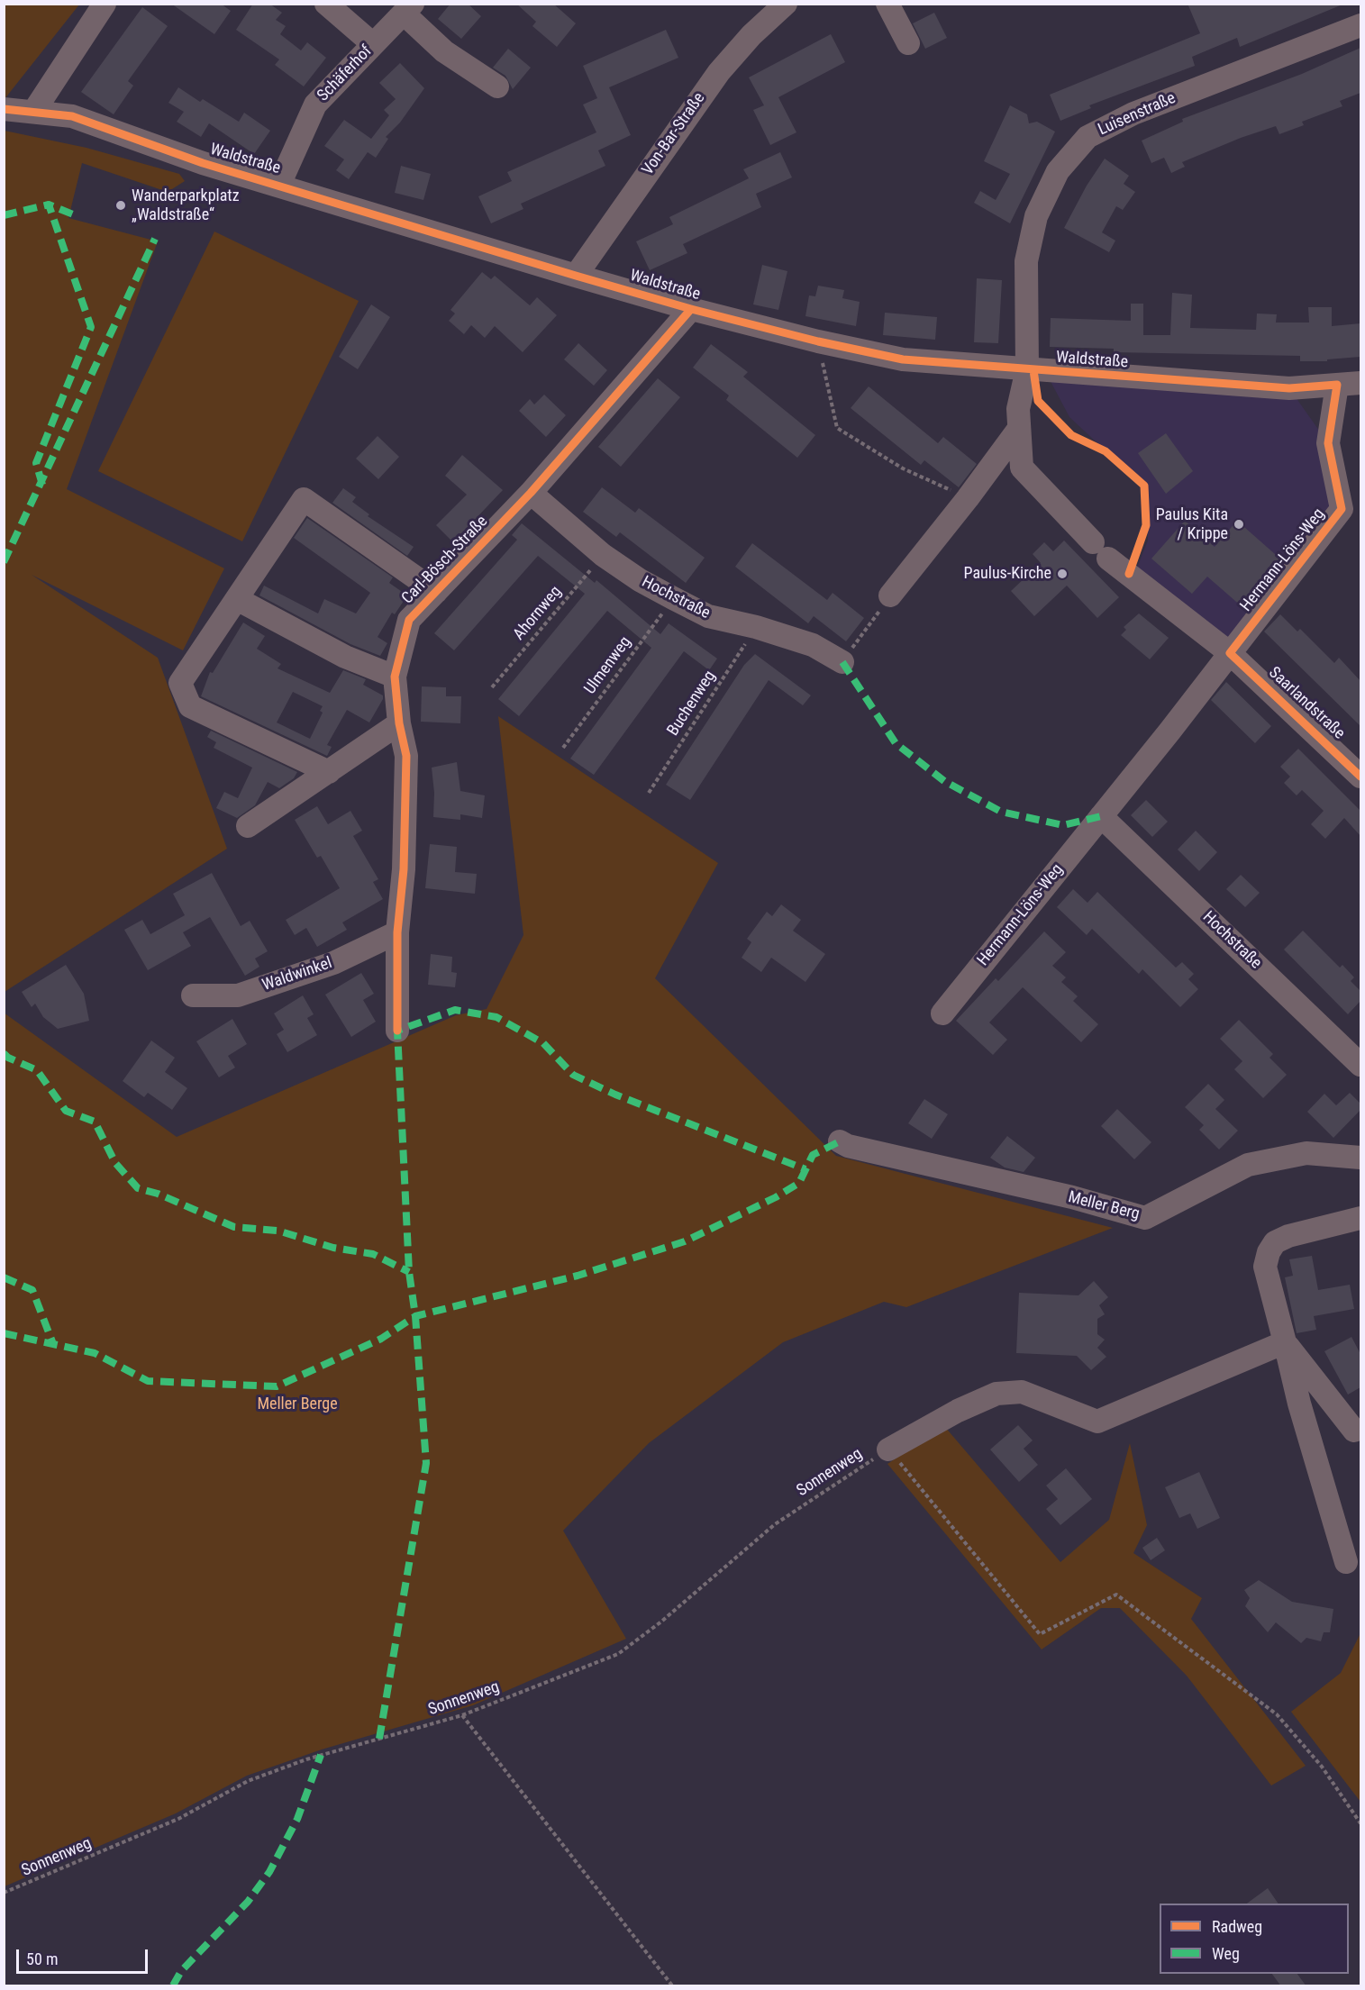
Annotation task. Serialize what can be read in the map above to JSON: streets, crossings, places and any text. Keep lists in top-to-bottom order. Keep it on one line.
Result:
{"streets":{"street":["Schäferhof","Luisenstraße","Von-Bar-Straße","Waldstraße","Carl-Bösch-Straße","Hermann-Löns-Weg","Hochstraße","Saarlandstraße","Waldwinkel","Meller Berg"],"path":["Ahornweg","Ulmenweg","Buchenweg","Sonnenweg"]},"crossings":[["Schäferhof","Waldstraße"],["Luisenstraße","Waldstraße"],["Luisenstraße","Saarlandstraße"],["Von-Bar-Straße","Waldstraße"],["Waldstraße","Carl-Bösch-Straße"],["Waldstraße","Hermann-Löns-Weg"],["Carl-Bösch-Straße","Hochstraße"],["Carl-Bösch-Straße","Waldwinkel"],["Hermann-Löns-Weg","Hochstraße"],["Hermann-Löns-Weg","Saarlandstraße"],["Hochstraße","Ahornweg"],["Hochstraße","Ulmenweg"],["Hochstraße","Buchenweg"]],"parks":["Meller Berge"],"places":["Wanderparkplatz „Waldstraße“","Paulus Kita / Krippe","Paulus-Kirche"],"legend":["Radweg","Weg"],"scale_bar":"50 m"}
